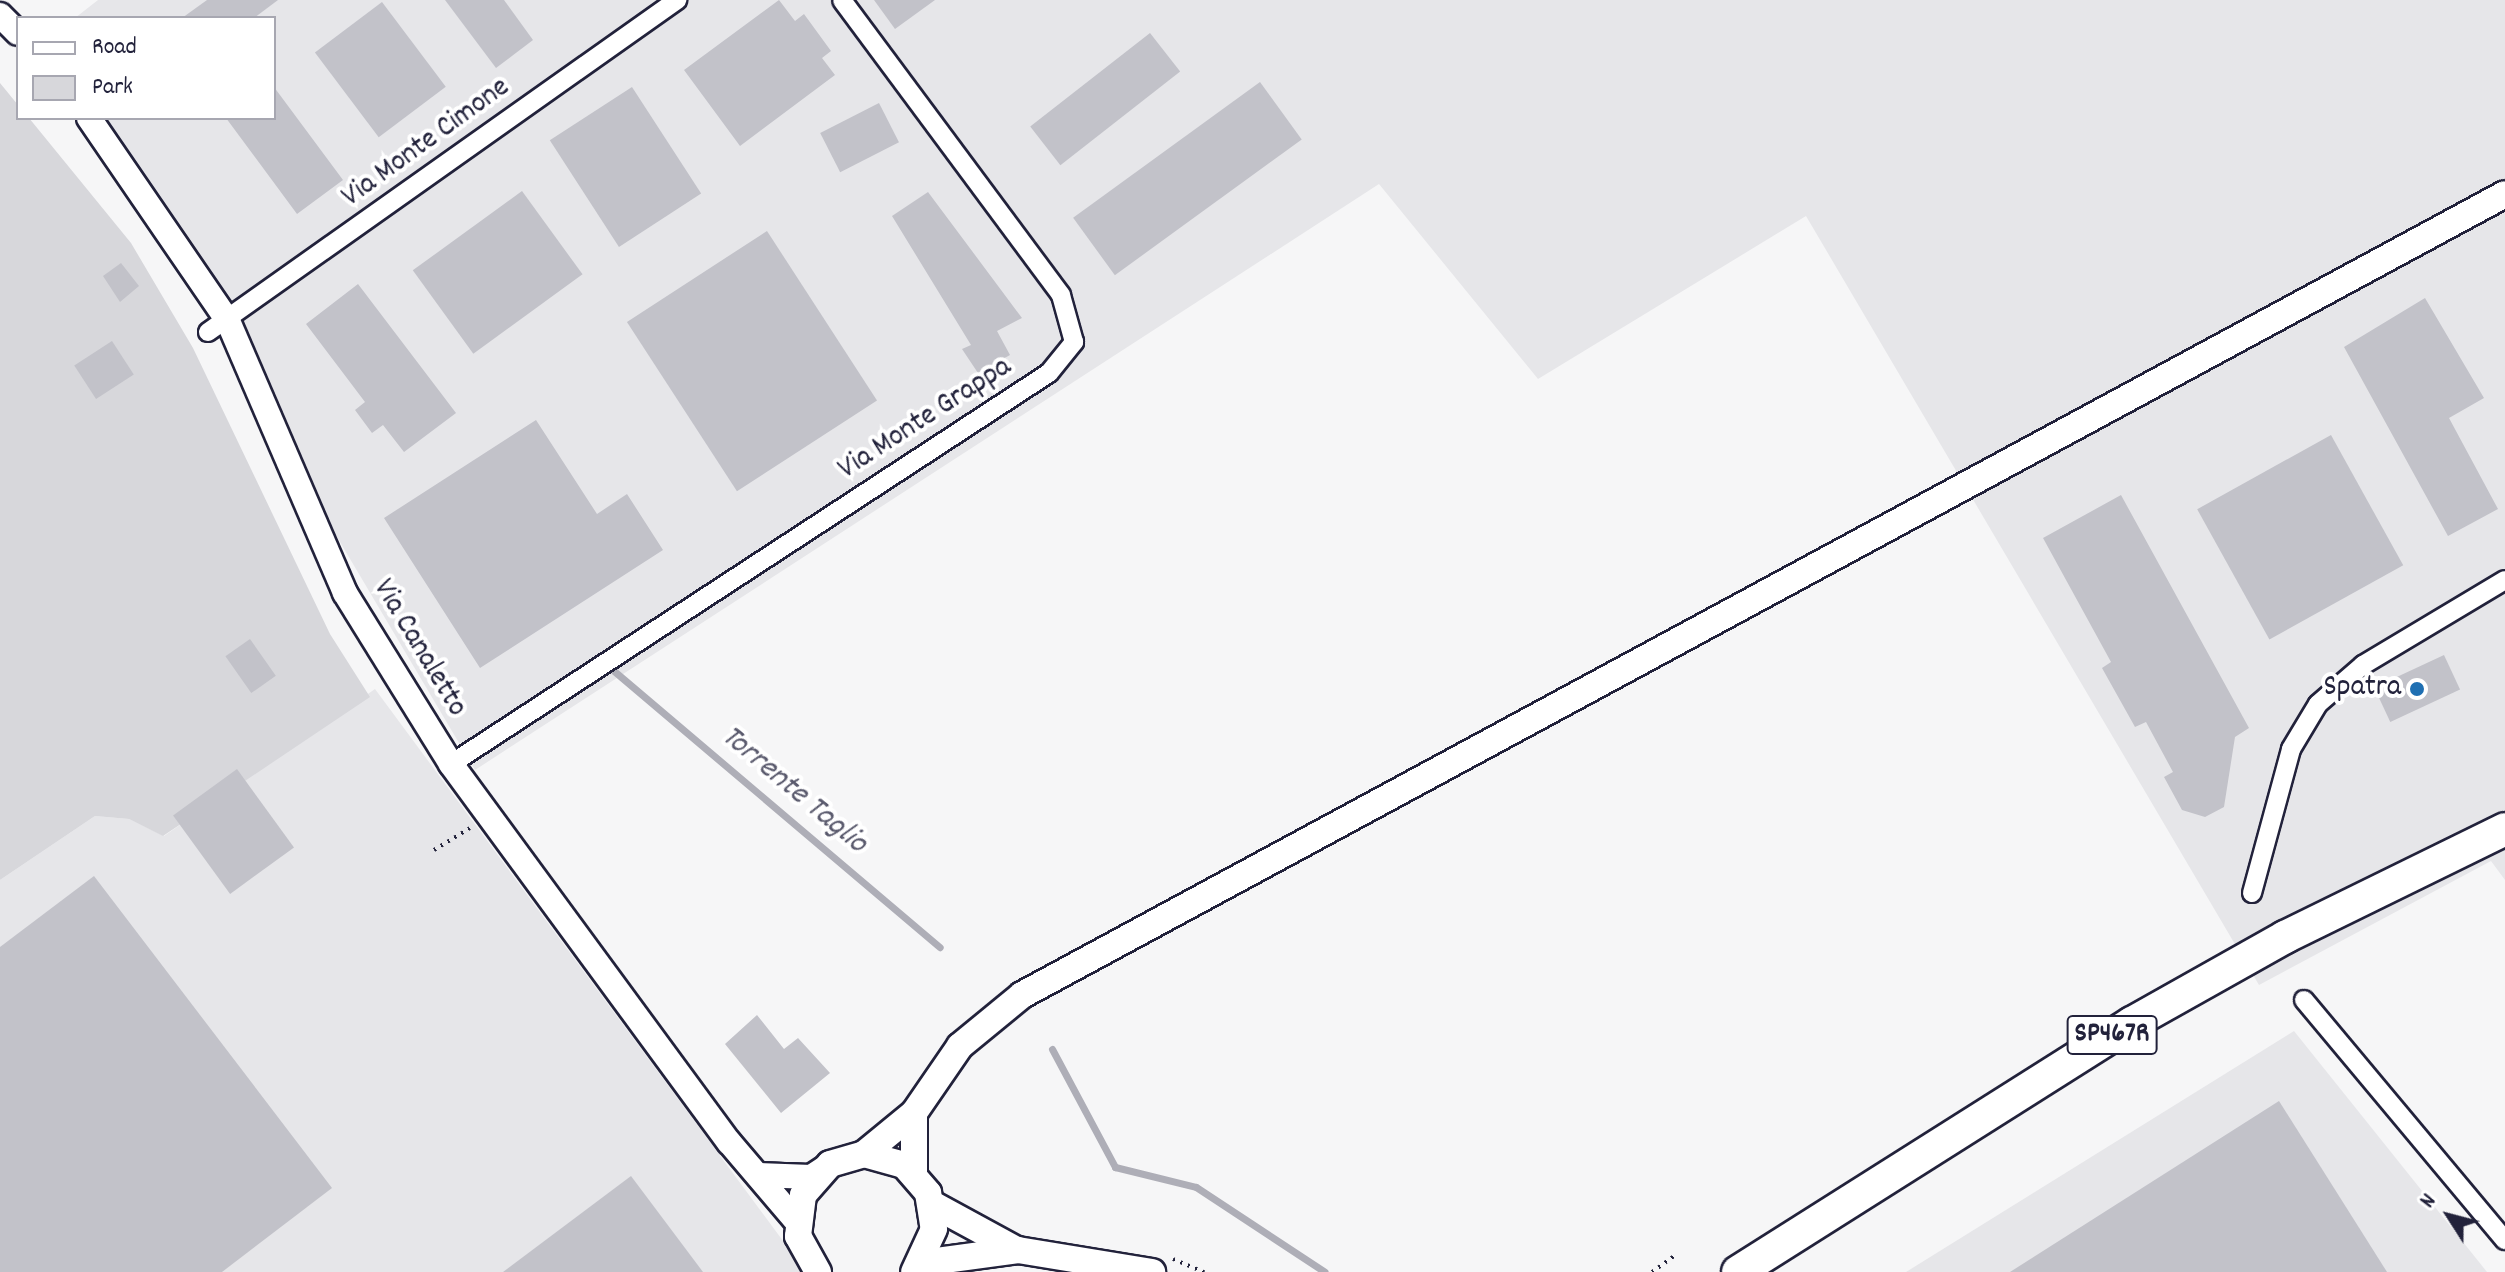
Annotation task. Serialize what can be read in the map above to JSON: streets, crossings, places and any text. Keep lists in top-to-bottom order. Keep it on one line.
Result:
{"streets":{"highway":["SP467R"],"street":["Via Monte Cimone","Via Monte Grappa","Via Canaletto"]},"crossings":[["Via Monte Cimone","Via Canaletto"],["Via Monte Grappa","Via Canaletto"]],"water":["Torrente Taglio"],"places":["Spatra"],"legend":["Road","Park"],"north":"top left"}
